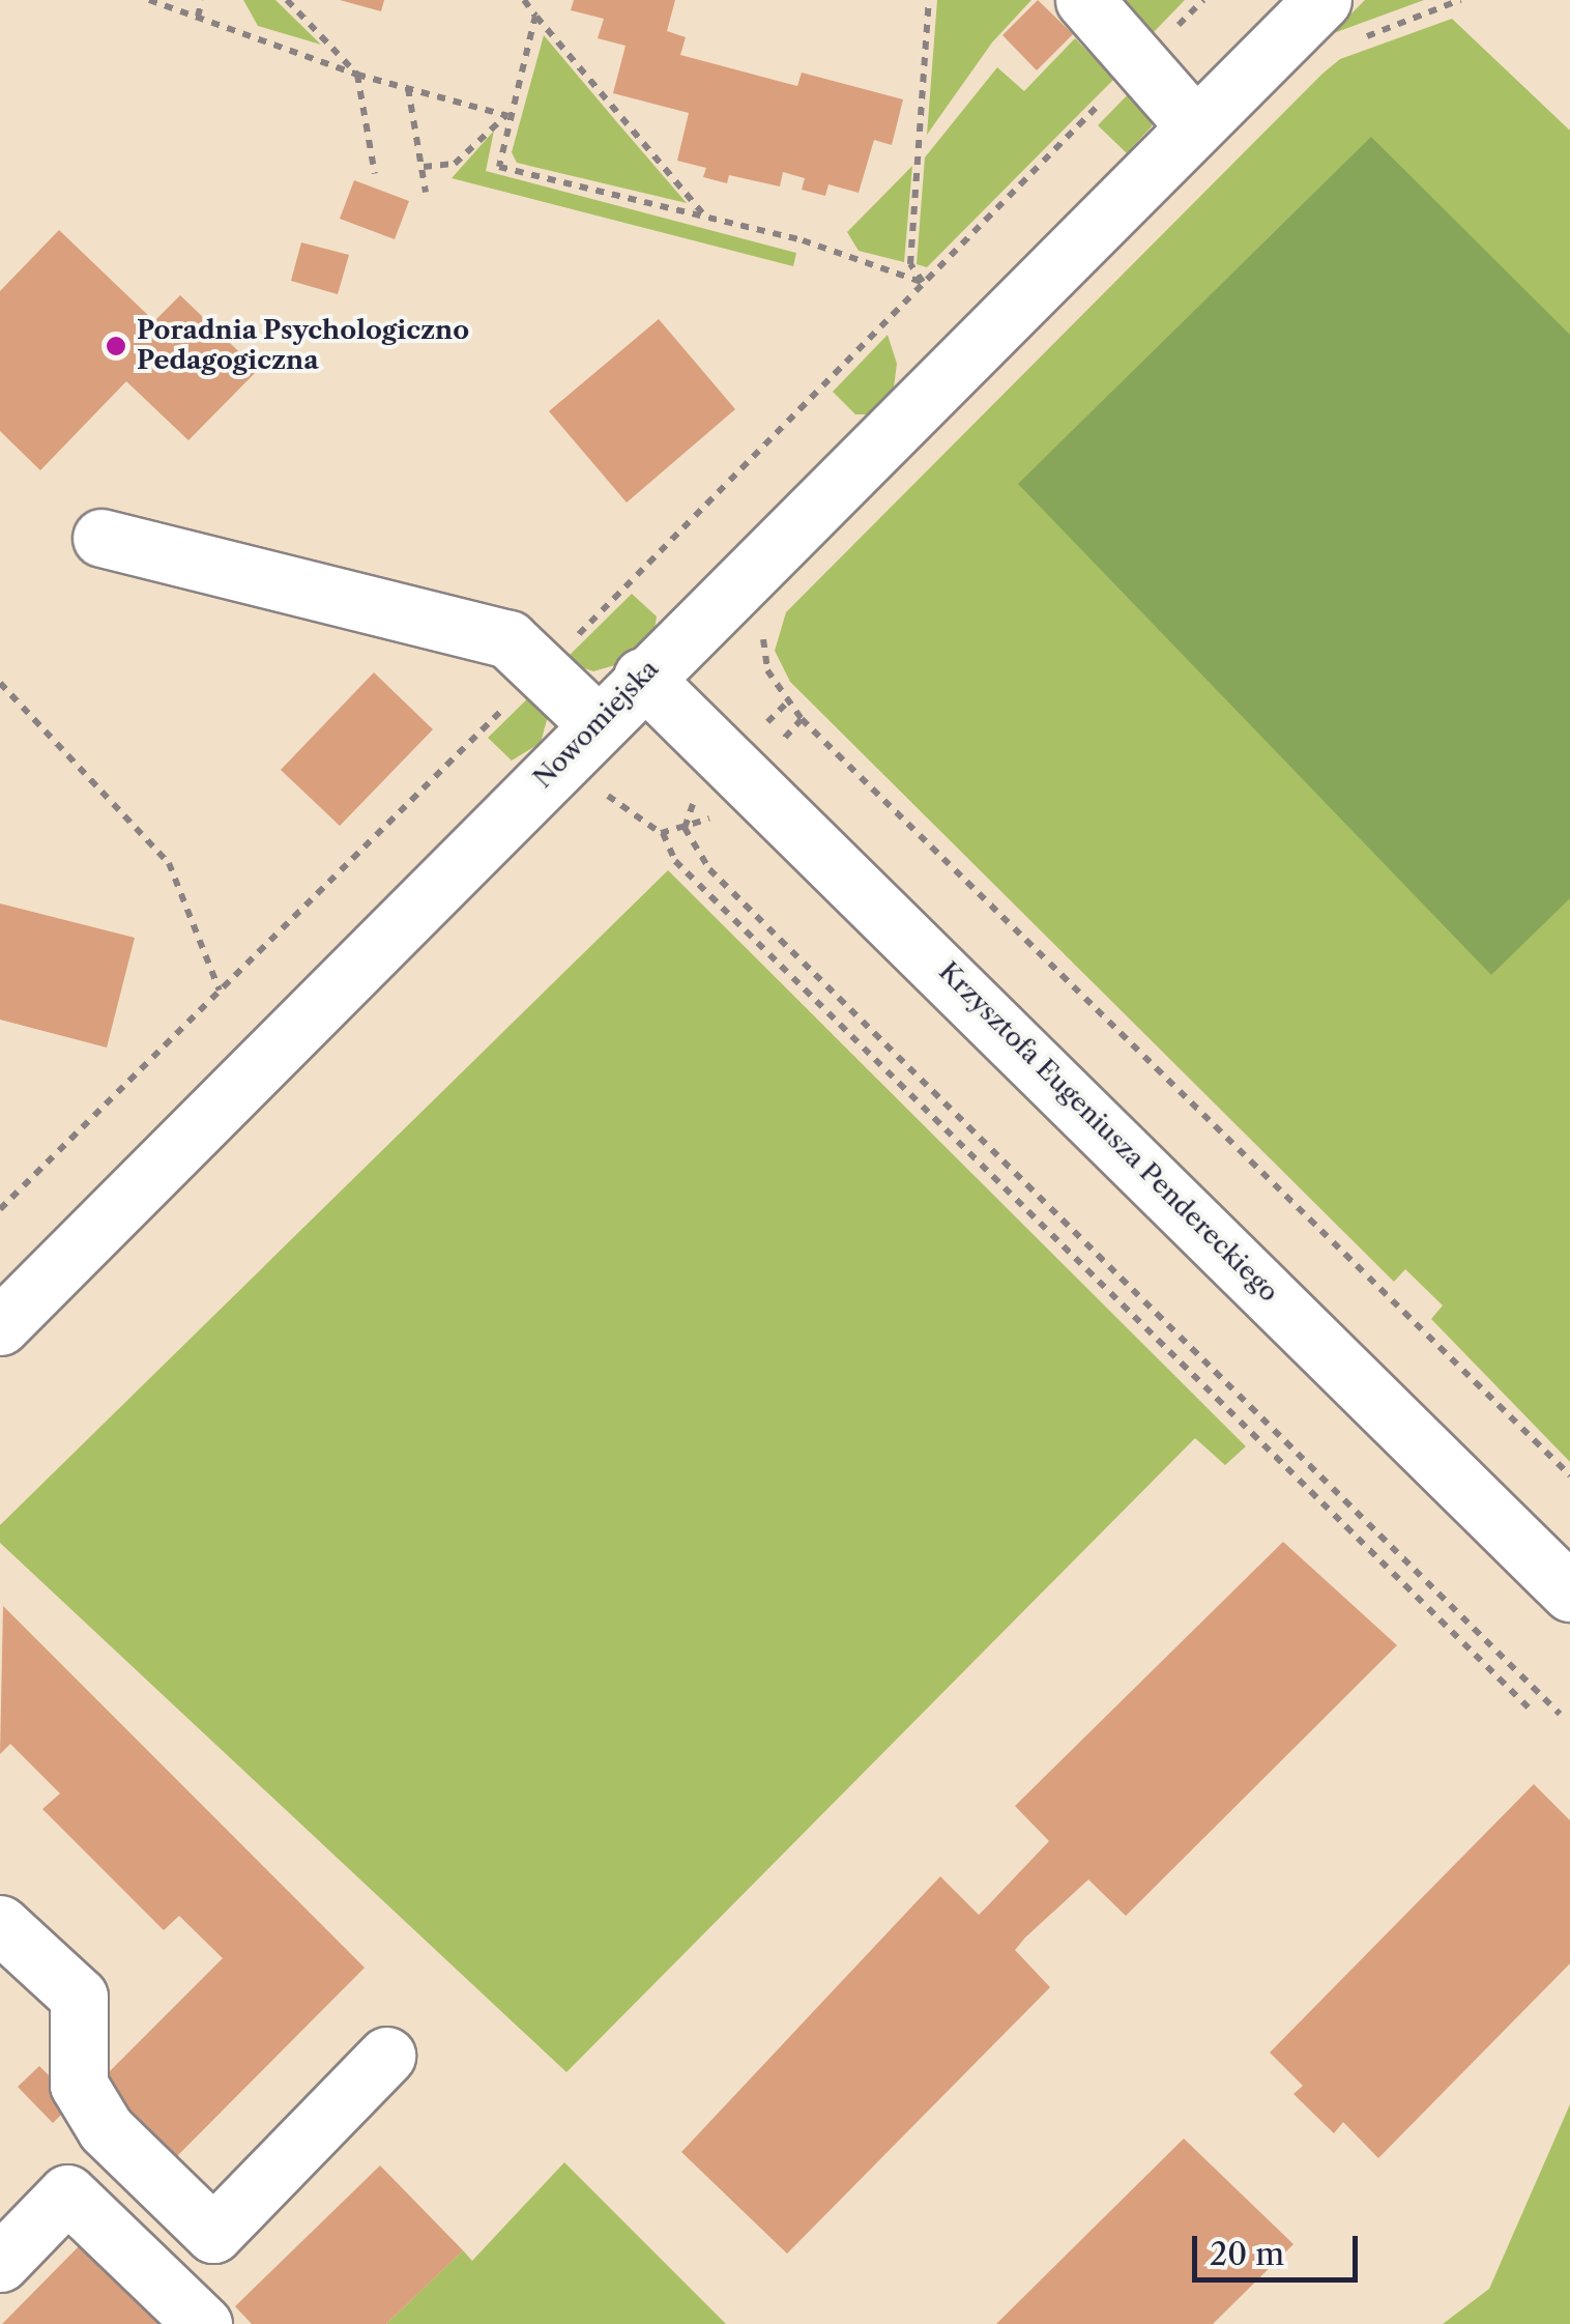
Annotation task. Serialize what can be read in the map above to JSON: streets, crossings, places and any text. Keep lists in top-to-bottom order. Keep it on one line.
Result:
{"streets":{"street":["Nowomiejska","Krzysztofa Eugeniusza Pendereckiego"]},"crossings":[["Nowomiejska","Krzysztofa Eugeniusza Pendereckiego"]],"places":["Poradnia Psychologiczno Pedagogiczna"],"scale_bar":"20 m"}
